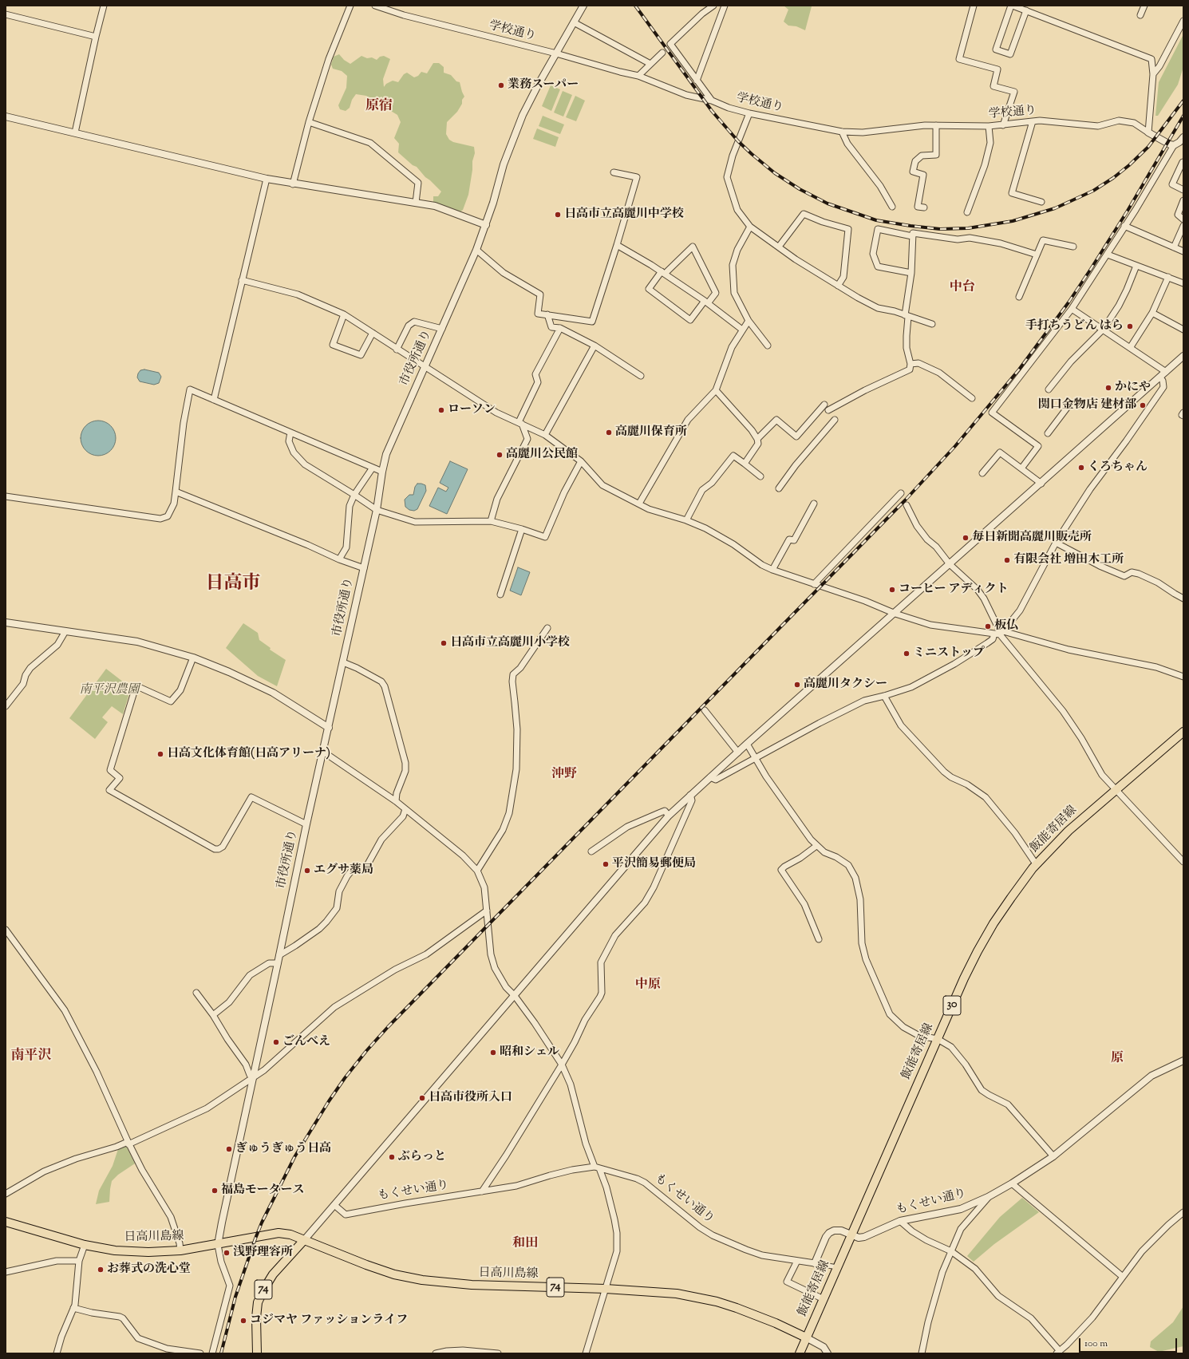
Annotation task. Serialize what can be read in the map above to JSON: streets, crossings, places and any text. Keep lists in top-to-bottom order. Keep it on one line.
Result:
{"streets":{"main road":["飯能寄居線","30","日高川島線","74"],"street":["学校通り","市役所通り","もくせい通り"]},"crossings":[["学校通り","市役所通り"],["市役所通り","日高川島線"],["飯能寄居線","もくせい通り"],["飯能寄居線","日高川島線"],["日高川島線","74"]],"districts":["原宿","中台","日高市","沖野","中原","南平沢","原","和田"],"parks":["南平沢農園"],"places":["業務スーパー","日高市立高麗川中学校","手打ちうどん はら","かにや","関口金物店 建材部","ローソン","高麗川保育所","高麗川公民館","くろちゃん","毎日新聞高麗川販売所","有限会社 増田木工所","コーヒー アディクト","板仏","日高市立高麗川小学校","ミニストップ","高麗川タクシー","日高文化体育館(日高アリーナ)","平沢簡易郵便局","エグサ薬局","ごんべえ","昭和シェル","日高市役所入口","ぎゅうぎゅう日高","ぶらっと","福島モータース","浅野理容所","お葬式の洗心堂","コジマヤ ファッションライフ"],"scale_bar":"100 m"}
